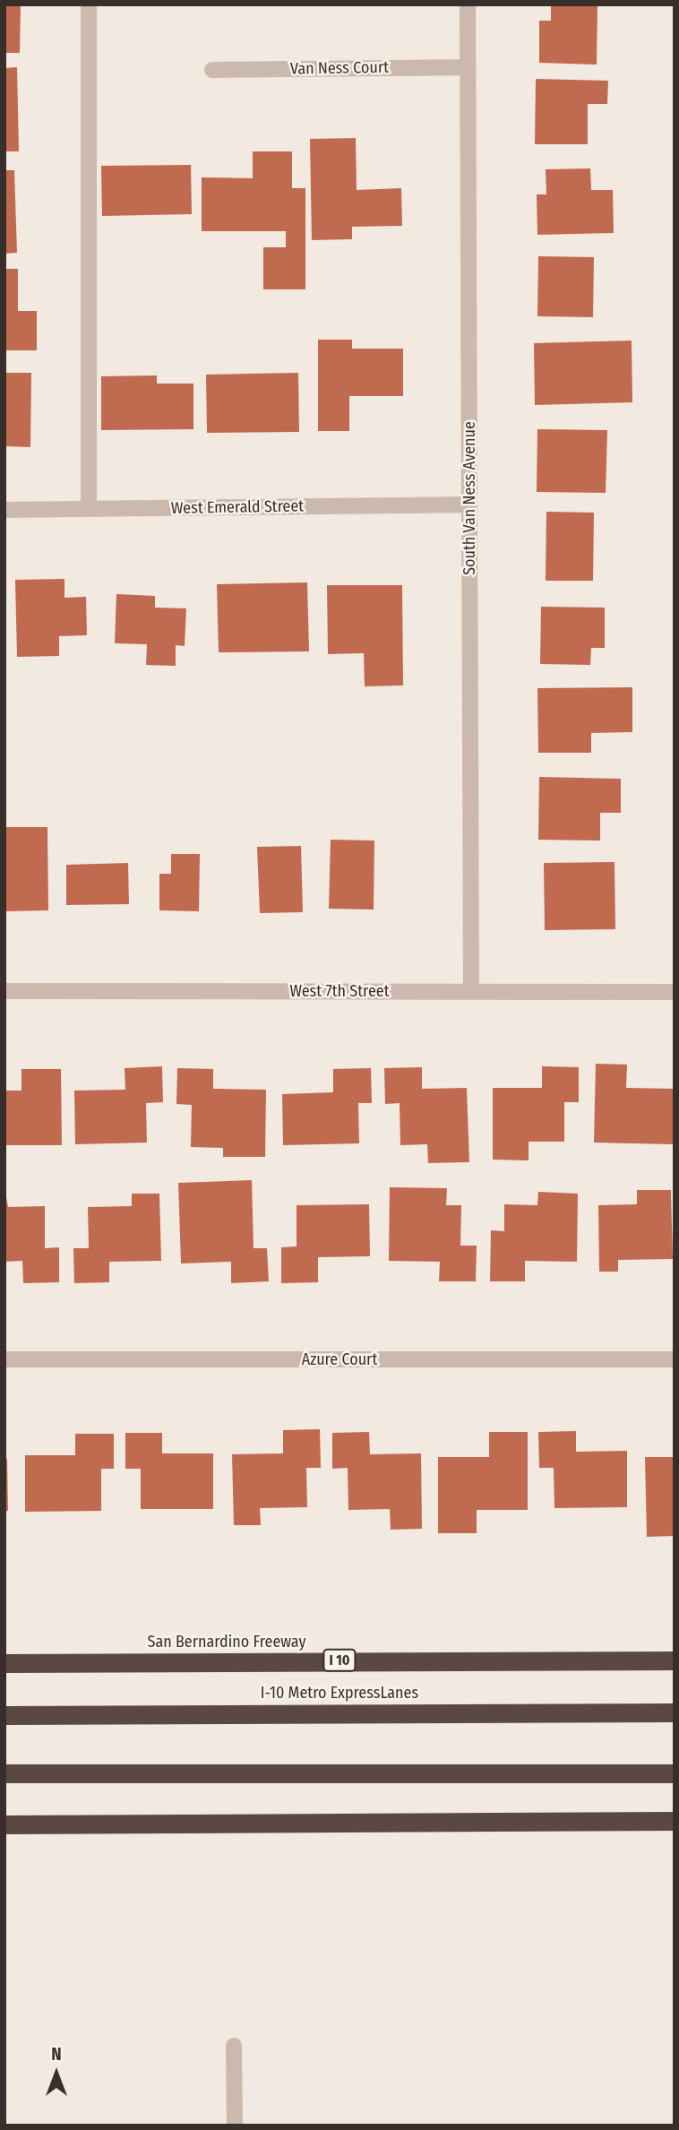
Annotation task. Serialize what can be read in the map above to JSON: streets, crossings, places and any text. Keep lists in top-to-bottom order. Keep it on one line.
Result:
{"streets":{"highway":["San Bernardino Freeway","I 10","I-10 Metro ExpressLanes"],"street":["Van Ness Court","South Van Ness Avenue","West Emerald Street","West 7th Street","Azure Court"]},"crossings":[["Van Ness Court","South Van Ness Avenue"],["South Van Ness Avenue","West Emerald Street"],["South Van Ness Avenue","West 7th Street"]],"north":"top"}
